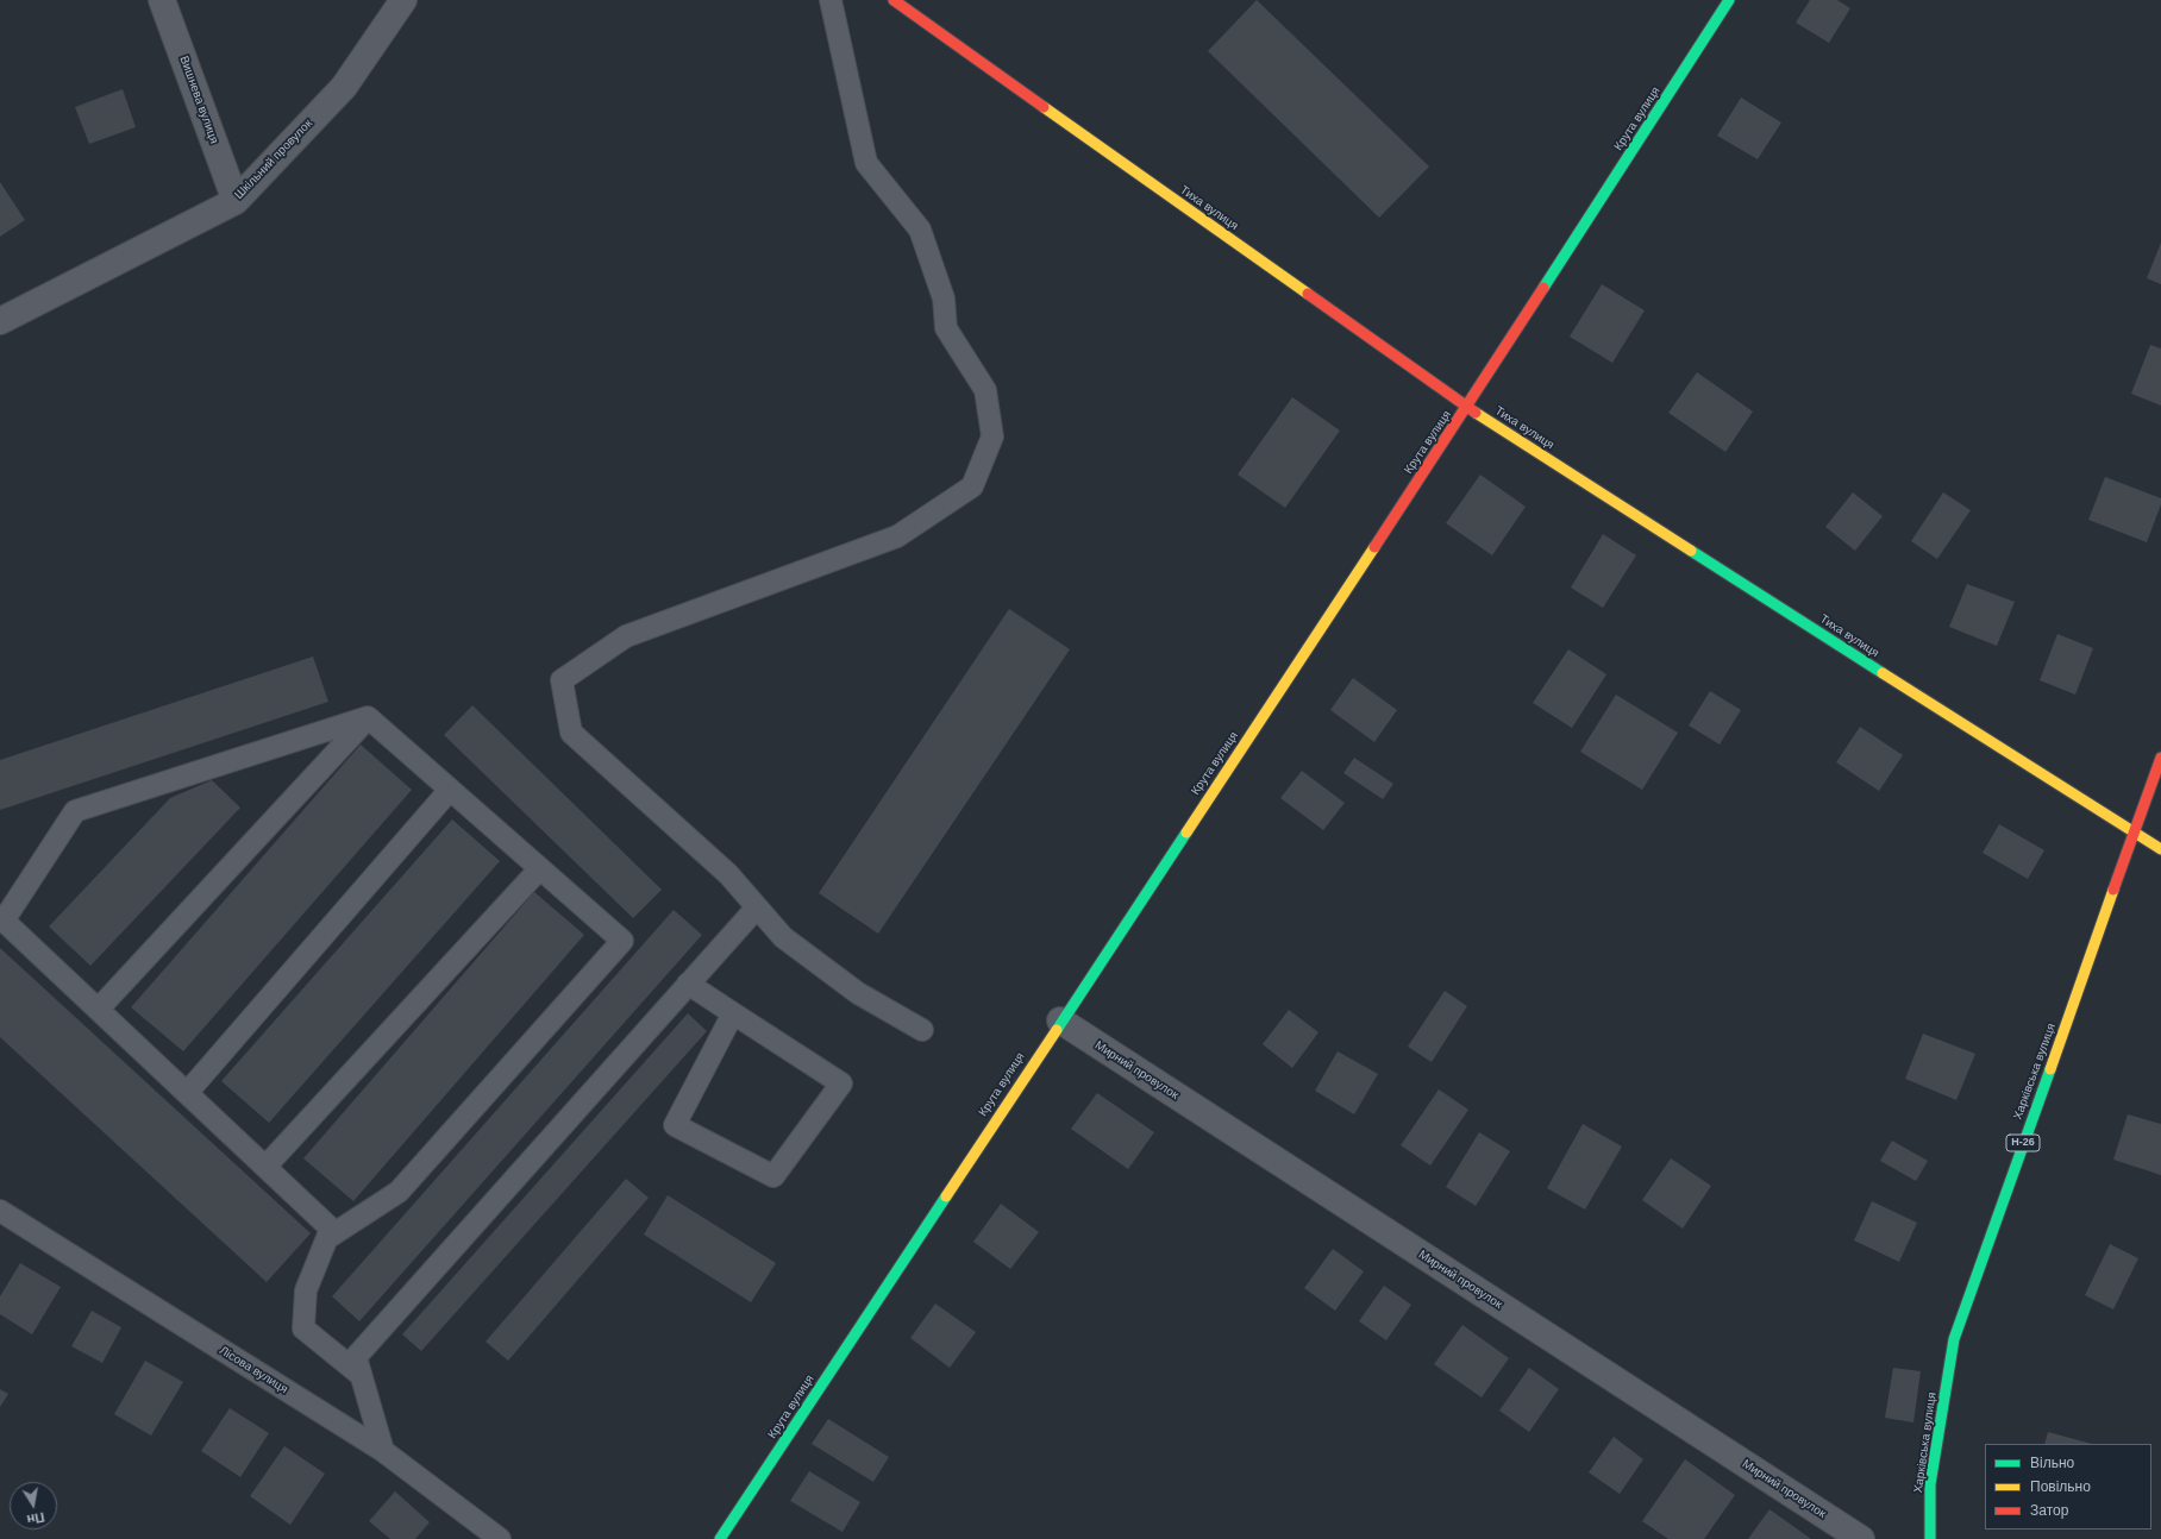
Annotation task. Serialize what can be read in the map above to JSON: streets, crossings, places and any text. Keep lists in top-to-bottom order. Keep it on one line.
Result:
{"streets":{"street":["Вишнева вулиця","Крута вулиця","Шкільний провулок","Тиха вулиця","Мирний провулок","Харківська вулиця","Н-26"],"lane":["Лісова вулиця"]},"crossings":[["Вишнева вулиця","Шкільний провулок"],["Крута вулиця","Тиха вулиця"],["Крута вулиця","Мирний провулок"],["Тиха вулиця","Харківська вулиця"]],"legend":["Вільно","Повільно","Затор"],"north":"bottom"}
